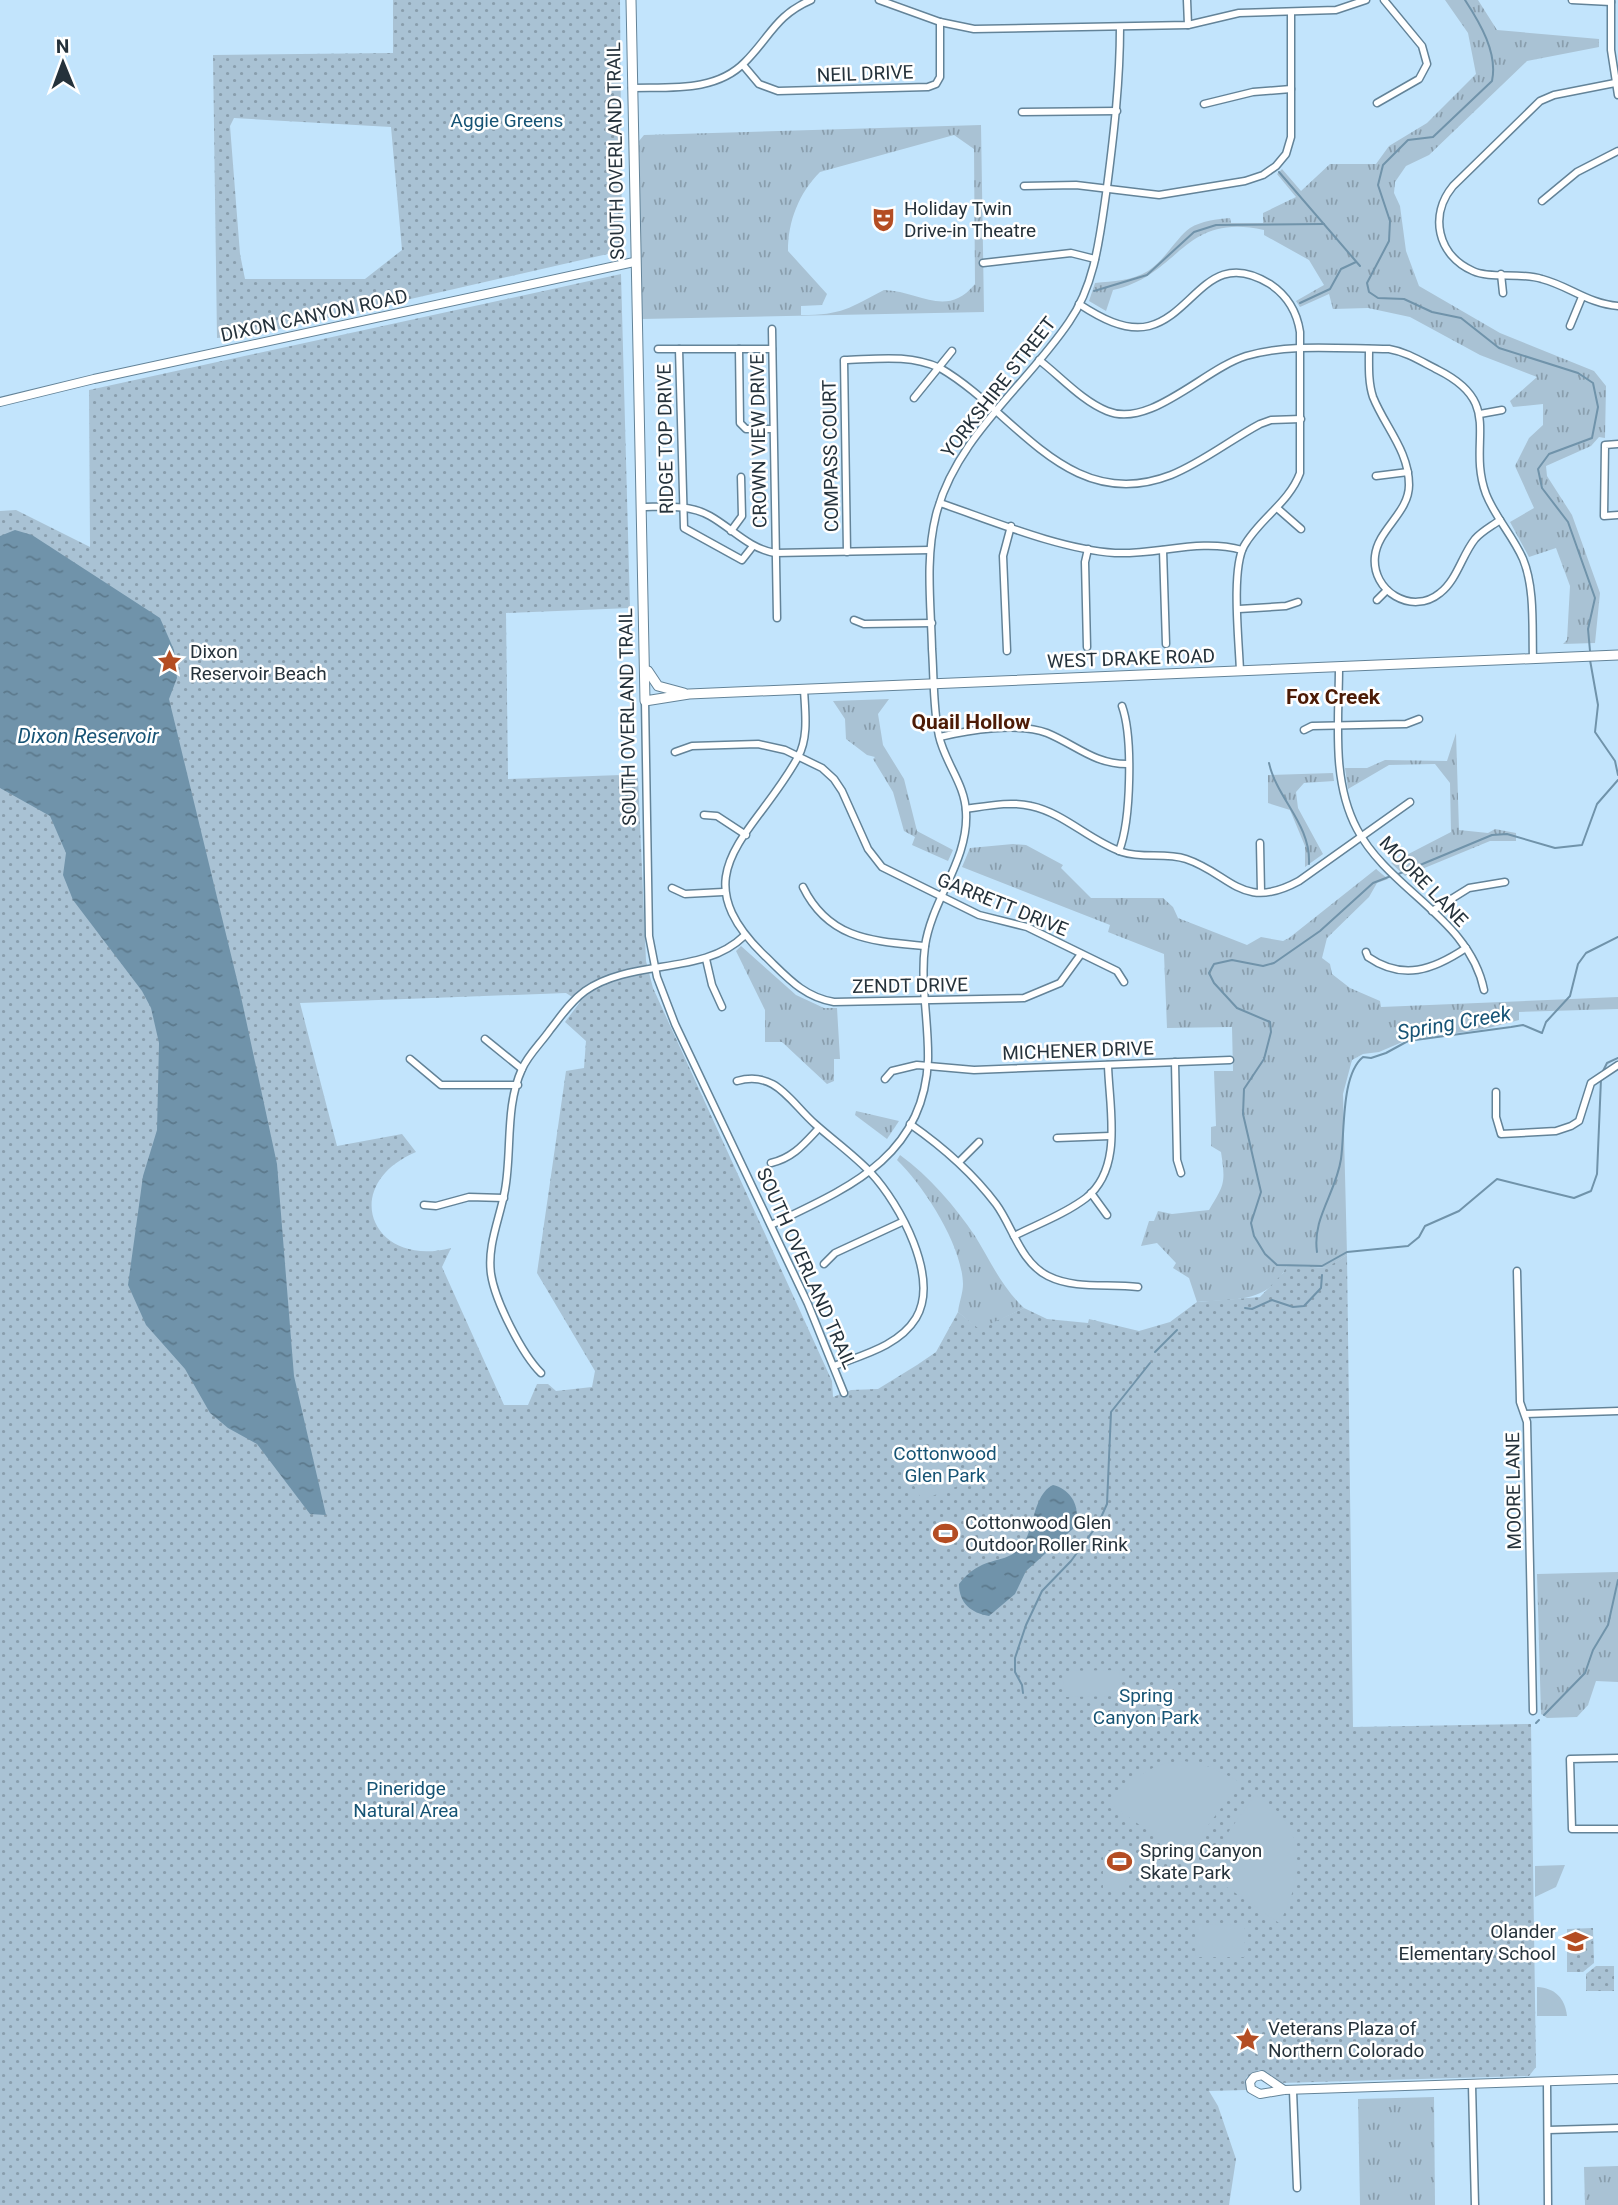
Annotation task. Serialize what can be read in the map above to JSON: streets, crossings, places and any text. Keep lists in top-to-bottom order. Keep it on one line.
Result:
{"streets":{"main road":["SOUTH OVERLAND TRAIL","WEST DRAKE ROAD"],"street":["NEIL DRIVE","DIXON CANYON ROAD","YORKSHIRE STREET","RIDGE TOP DRIVE","CROWN VIEW DRIVE","COMPASS COURT","MOORE LANE","GARRETT DRIVE","ZENDT DRIVE","MICHENER DRIVE"]},"crossings":[["SOUTH OVERLAND TRAIL","DIXON CANYON ROAD"],["SOUTH OVERLAND TRAIL","YORKSHIRE STREET"],["SOUTH OVERLAND TRAIL","WEST DRAKE ROAD"],["YORKSHIRE STREET","WEST DRAKE ROAD"],["YORKSHIRE STREET","GARRETT DRIVE"],["YORKSHIRE STREET","ZENDT DRIVE"],["YORKSHIRE STREET","MICHENER DRIVE"],["WEST DRAKE ROAD","MOORE LANE"],["GARRETT DRIVE","ZENDT DRIVE"]],"districts":["Fox Creek","Quail Hollow"],"water":["Dixon Reservoir","Spring Creek"],"parks":["Aggie Greens","Cottonwood Glen Park","Spring Canyon Park","Pineridge Natural Area"],"places":{"theatre":["Holiday Twin Drive-in Theatre"],"place":["Dixon Reservoir Beach","Veterans Plaza of Northern Colorado"],"sports":["Cottonwood Glen Outdoor Roller Rink","Spring Canyon Skate Park"],"school or university":["Olander Elementary School"]},"north":"top"}
